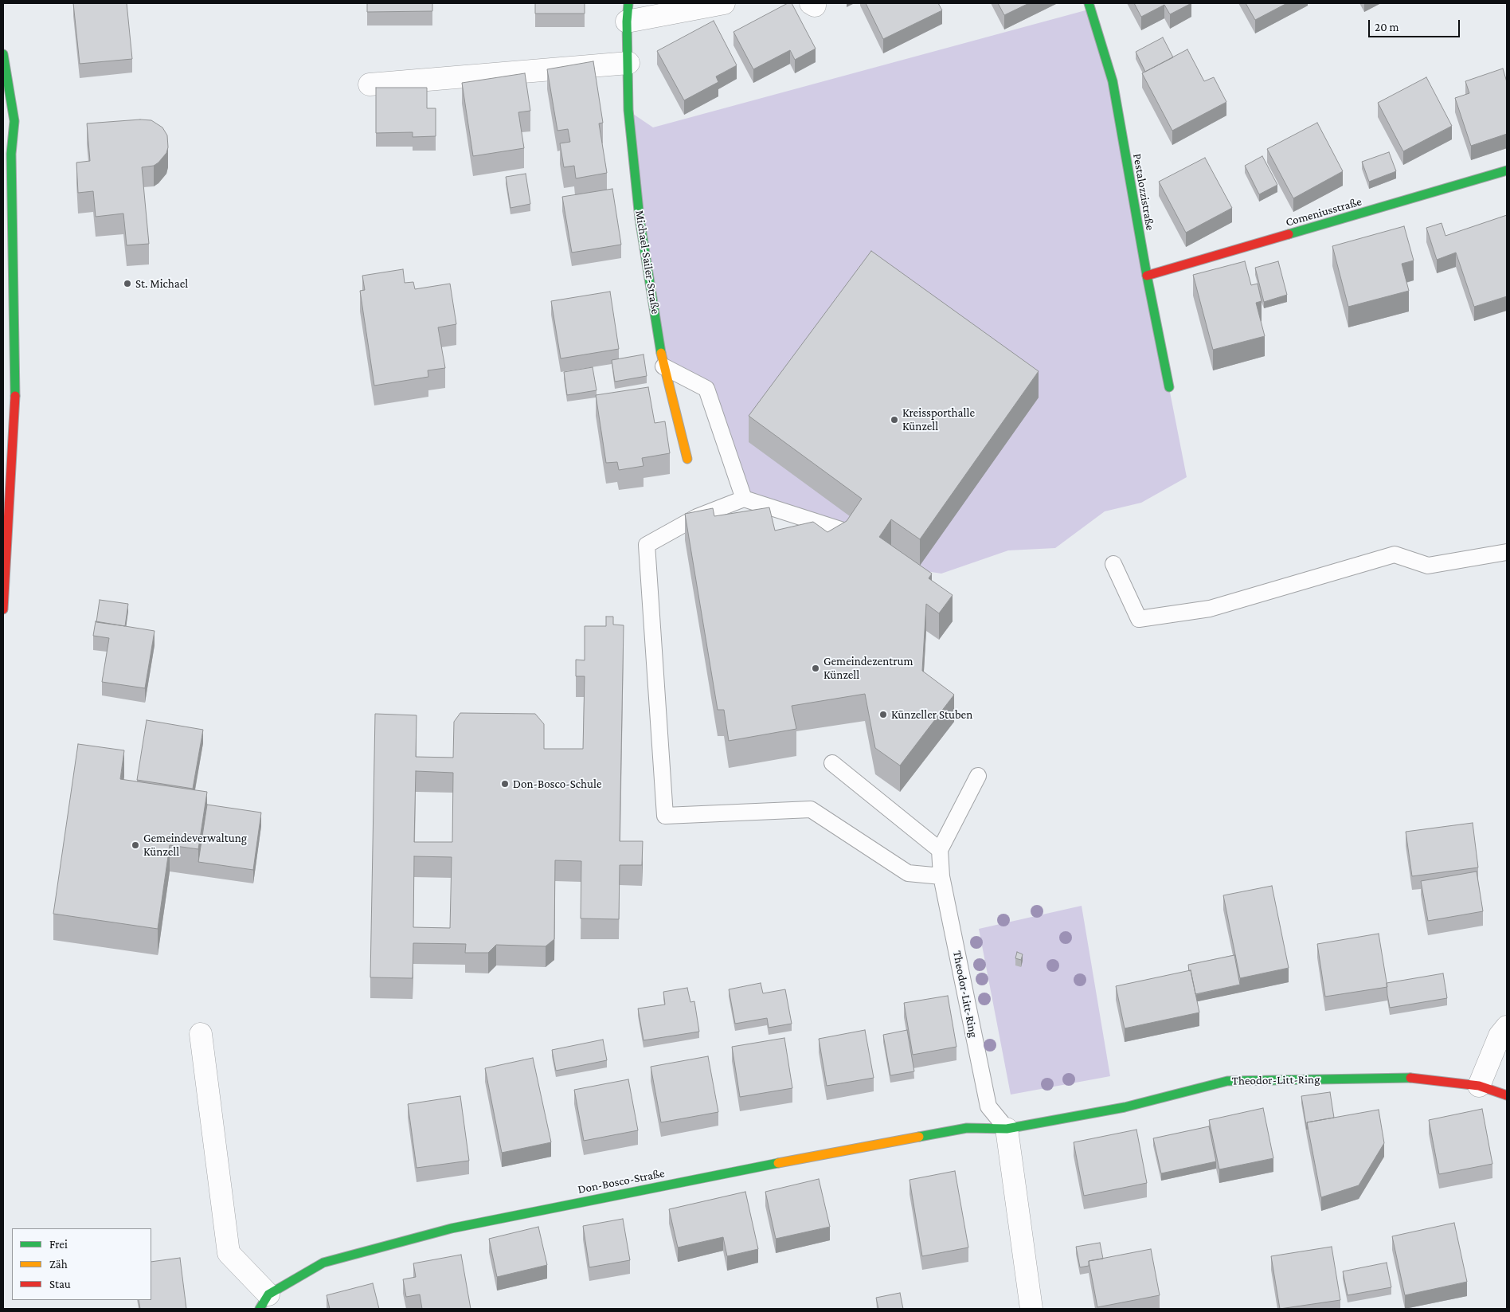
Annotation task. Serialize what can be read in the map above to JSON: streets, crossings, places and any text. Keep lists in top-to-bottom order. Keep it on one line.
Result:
{"streets":{"street":["Pestalozzistraße","Comeniusstraße","Michael-Sailer-Straße","Theodor-Litt-Ring","Don-Bosco-Straße"]},"crossings":[["Pestalozzistraße","Comeniusstraße"],["Theodor-Litt-Ring","Don-Bosco-Straße"]],"places":["St. Michael","Kreissporthalle Künzell","Gemeindezentrum Künzell","Künzeller Stuben","Don-Bosco-Schule","Gemeindeverwaltung Künzell"],"legend":["Frei","Zäh","Stau"],"scale_bar":"20 m"}
